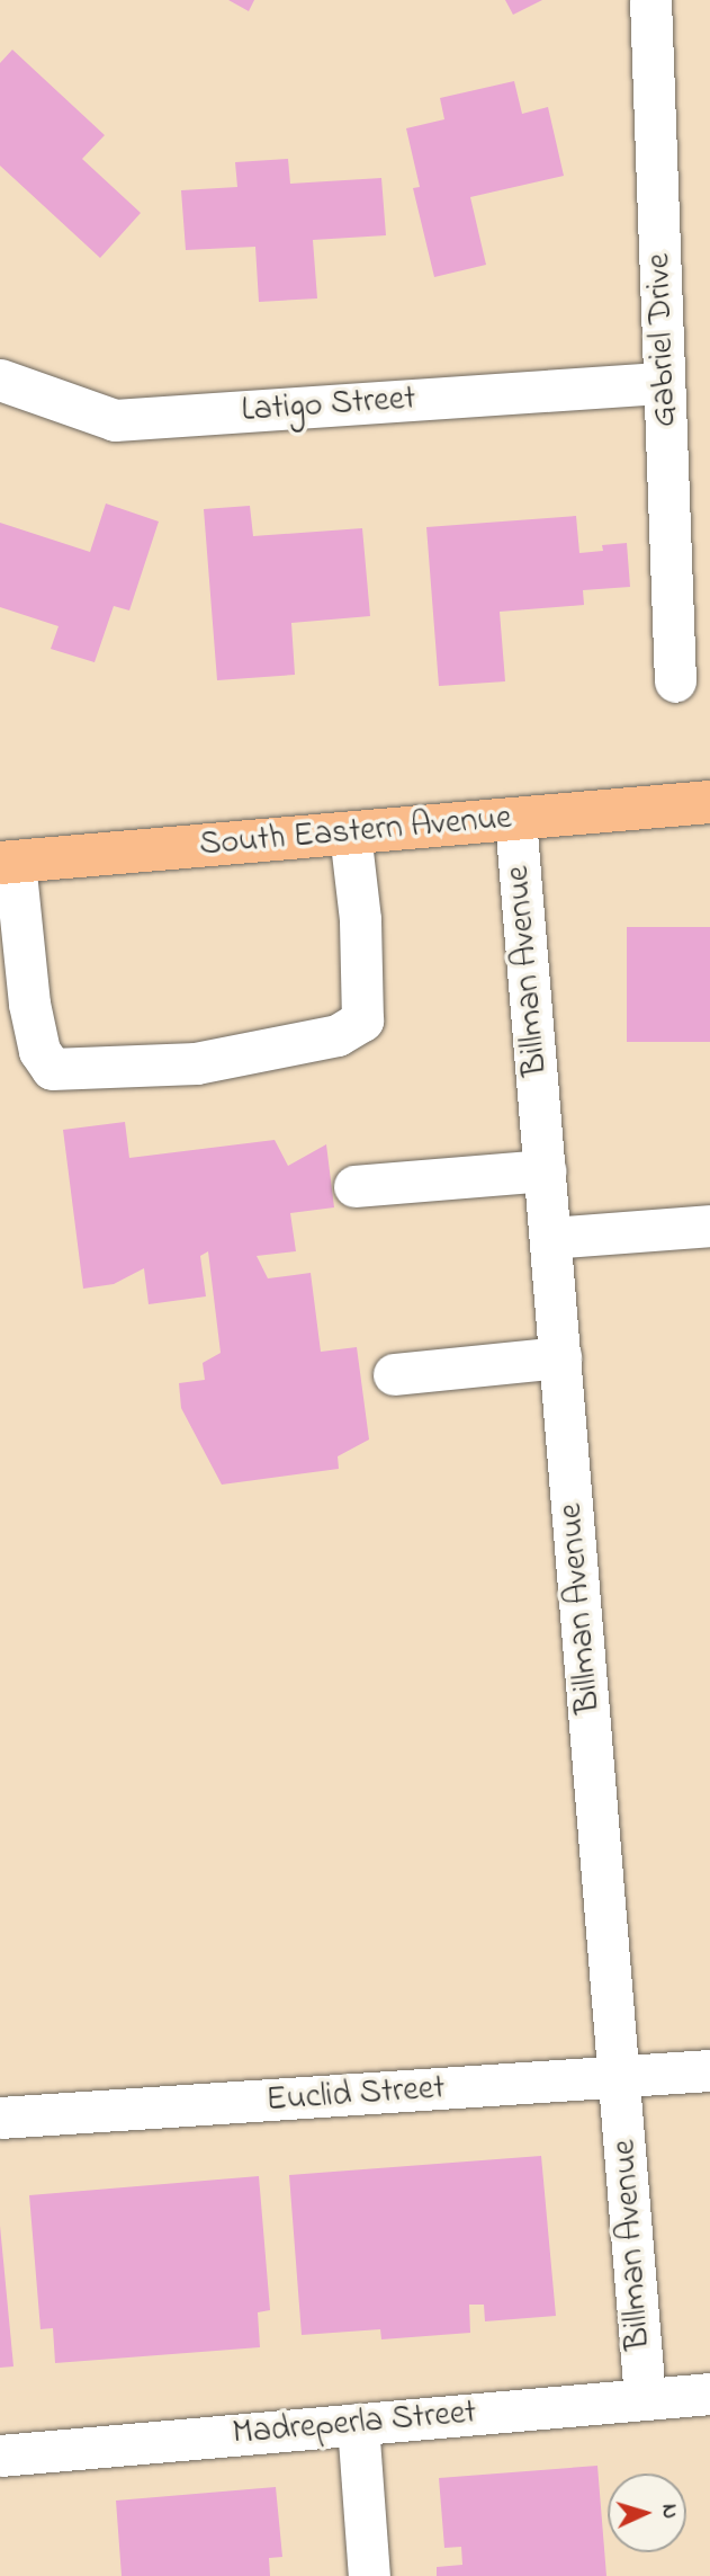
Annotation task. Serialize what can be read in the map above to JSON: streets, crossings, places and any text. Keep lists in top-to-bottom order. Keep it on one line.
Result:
{"streets":{"main road":["South Eastern Avenue"],"street":["Gabriel Drive","Latigo Street","Billman Avenue","Euclid Street","Madreperla Street"]},"crossings":[["Gabriel Drive","Latigo Street"],["South Eastern Avenue","Billman Avenue"],["Billman Avenue","Euclid Street"],["Billman Avenue","Madreperla Street"]],"north":"right"}
